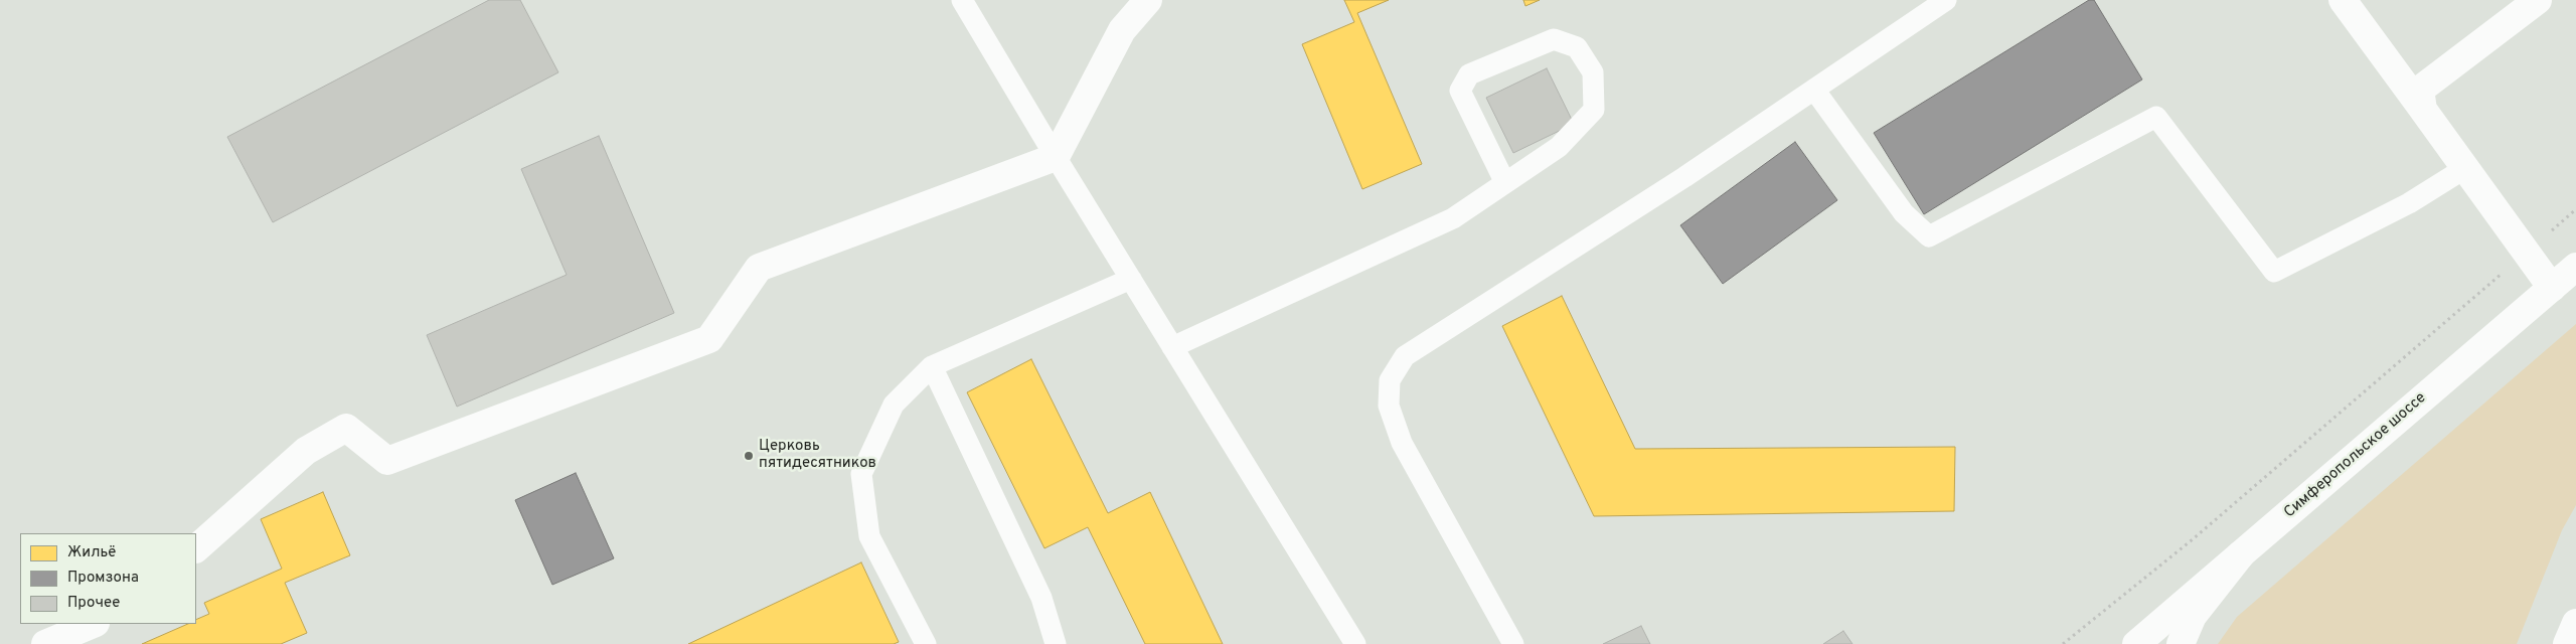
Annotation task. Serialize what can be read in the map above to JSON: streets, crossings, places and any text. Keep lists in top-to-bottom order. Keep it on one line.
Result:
{"streets":{"street":["Симферопольское шоссе"]},"places":["Церковь пятидесятников"],"legend":["Жильё","Промзона","Прочее"]}
